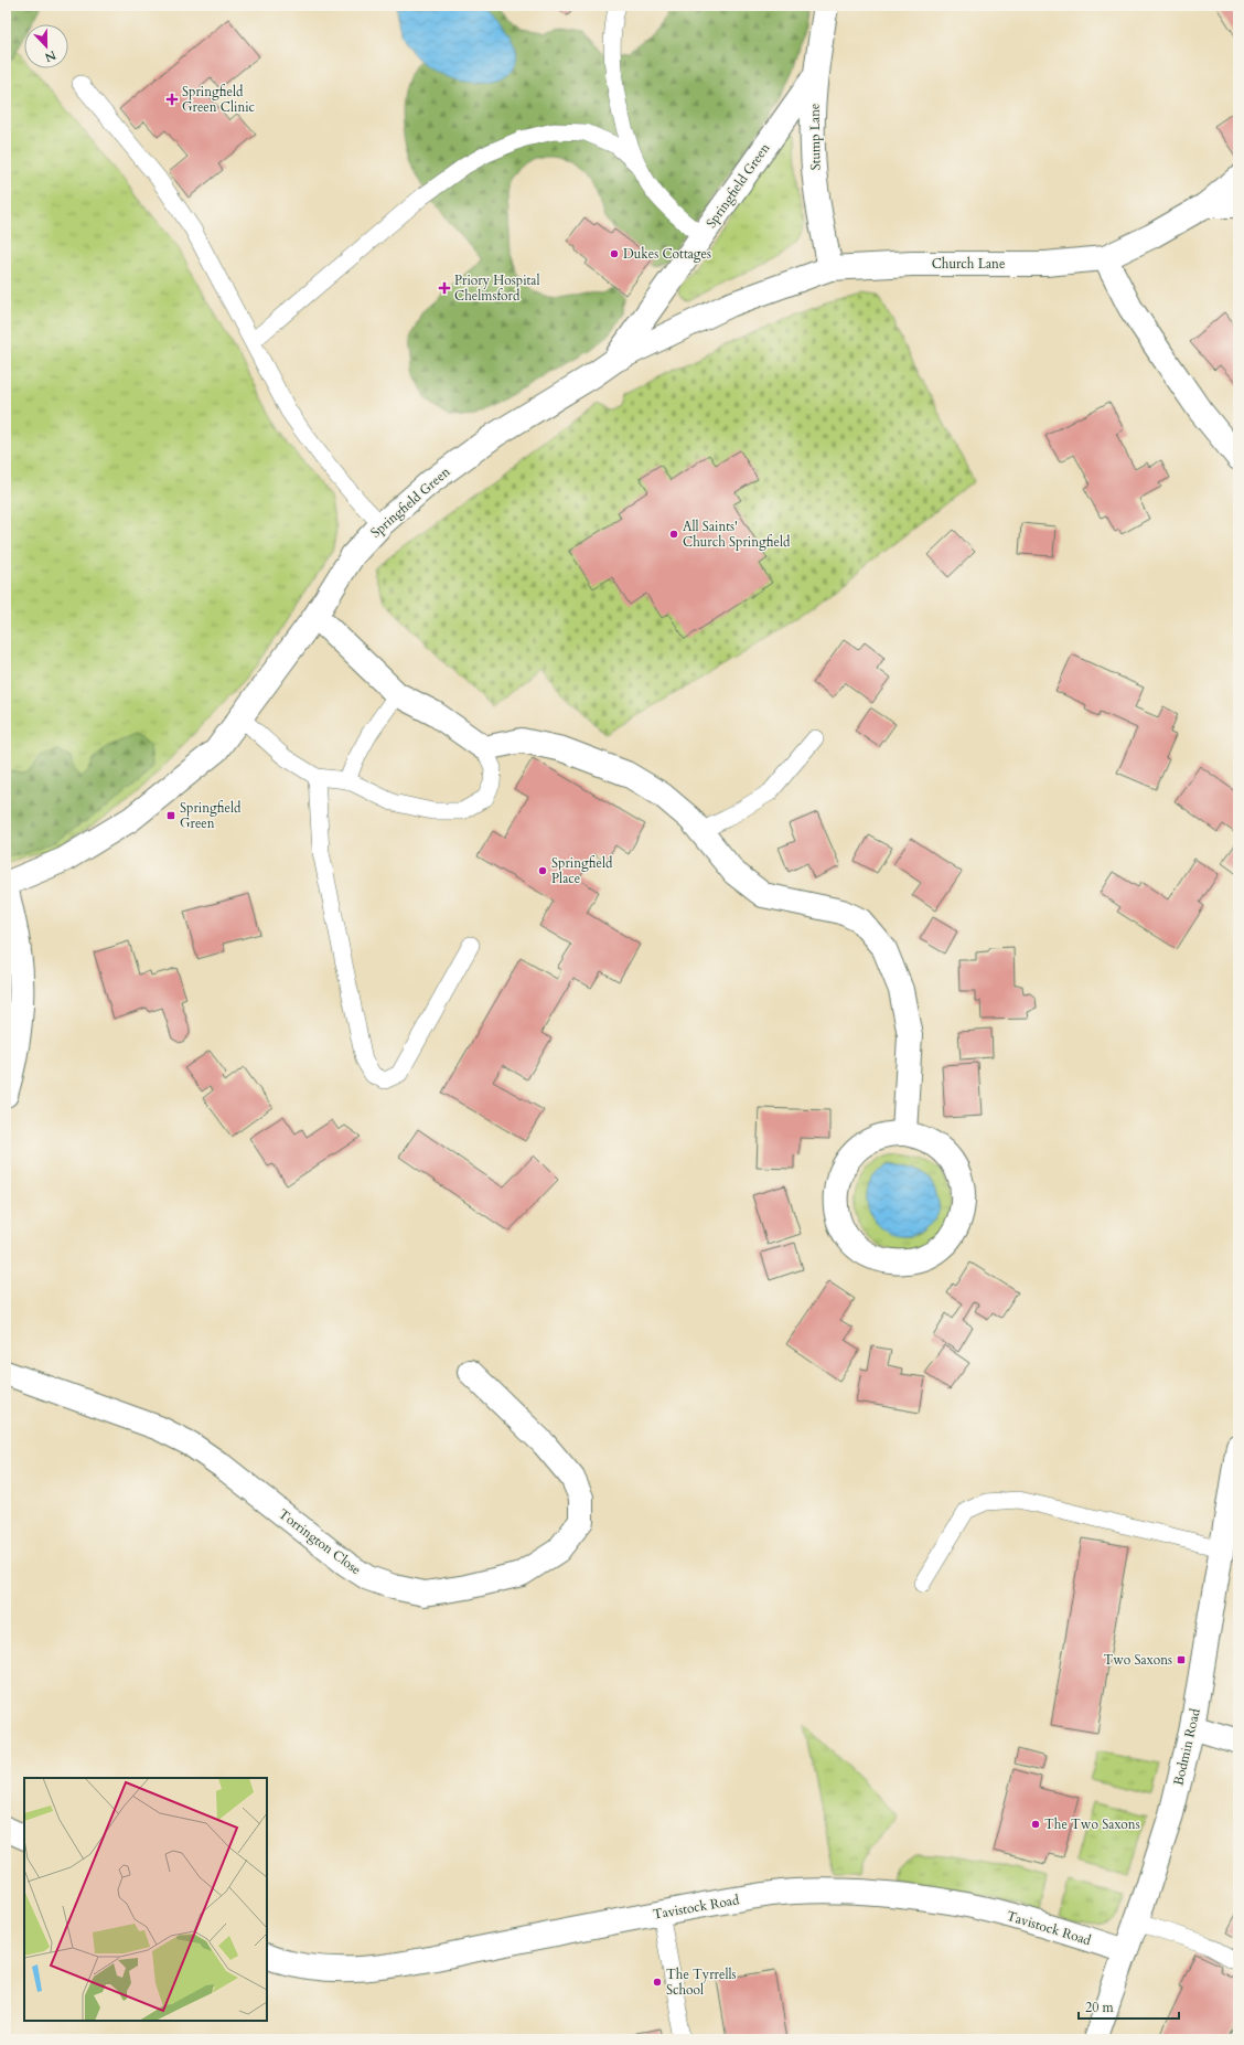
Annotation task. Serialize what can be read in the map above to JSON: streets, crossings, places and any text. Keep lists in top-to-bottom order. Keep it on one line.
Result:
{"streets":{"street":["Stump Lane","Springfield Green","Church Lane","Torrington Close","Bodmin Road","Tavistock Road"]},"crossings":[["Stump Lane","Springfield Green"],["Stump Lane","Church Lane"],["Springfield Green","Church Lane"],["Bodmin Road","Tavistock Road"]],"places":{"health":["Springfield Green Clinic","Priory Hospital Chelmsford"],"other":["Dukes Cottages","All Saints' Church Springfield","Springfield Place","The Two Saxons","The Tyrrells School"],"transit":["Springfield Green","Two Saxons"]},"scale_bar":"20 m","north":"bottom"}
